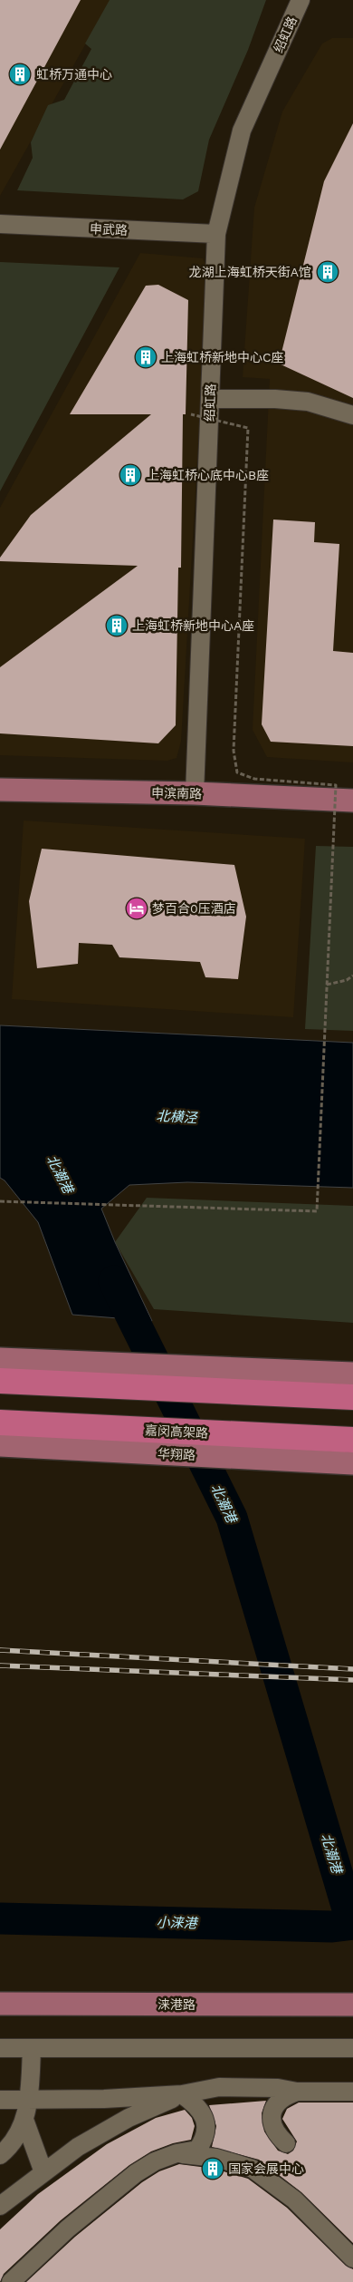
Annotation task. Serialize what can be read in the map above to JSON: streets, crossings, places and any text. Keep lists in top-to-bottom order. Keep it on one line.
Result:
{"streets":{"highway":["嘉闵高架路"],"main road":["申滨南路","华翔路","涞港路"],"street":["绍虹路","申武路"]},"crossings":[["绍虹路","申武路"],["绍虹路","申滨南路"]],"water":["北横泾","北潮港","小涞港"],"places":{"building":["虹桥万通中心","龙湖上海虹桥天街A馆","上海虹桥新地中心C座","上海虹桥心底中心B座","上海虹桥新地中心A座","国家会展中心"],"hotel":["梦百合0压酒店"]}}
